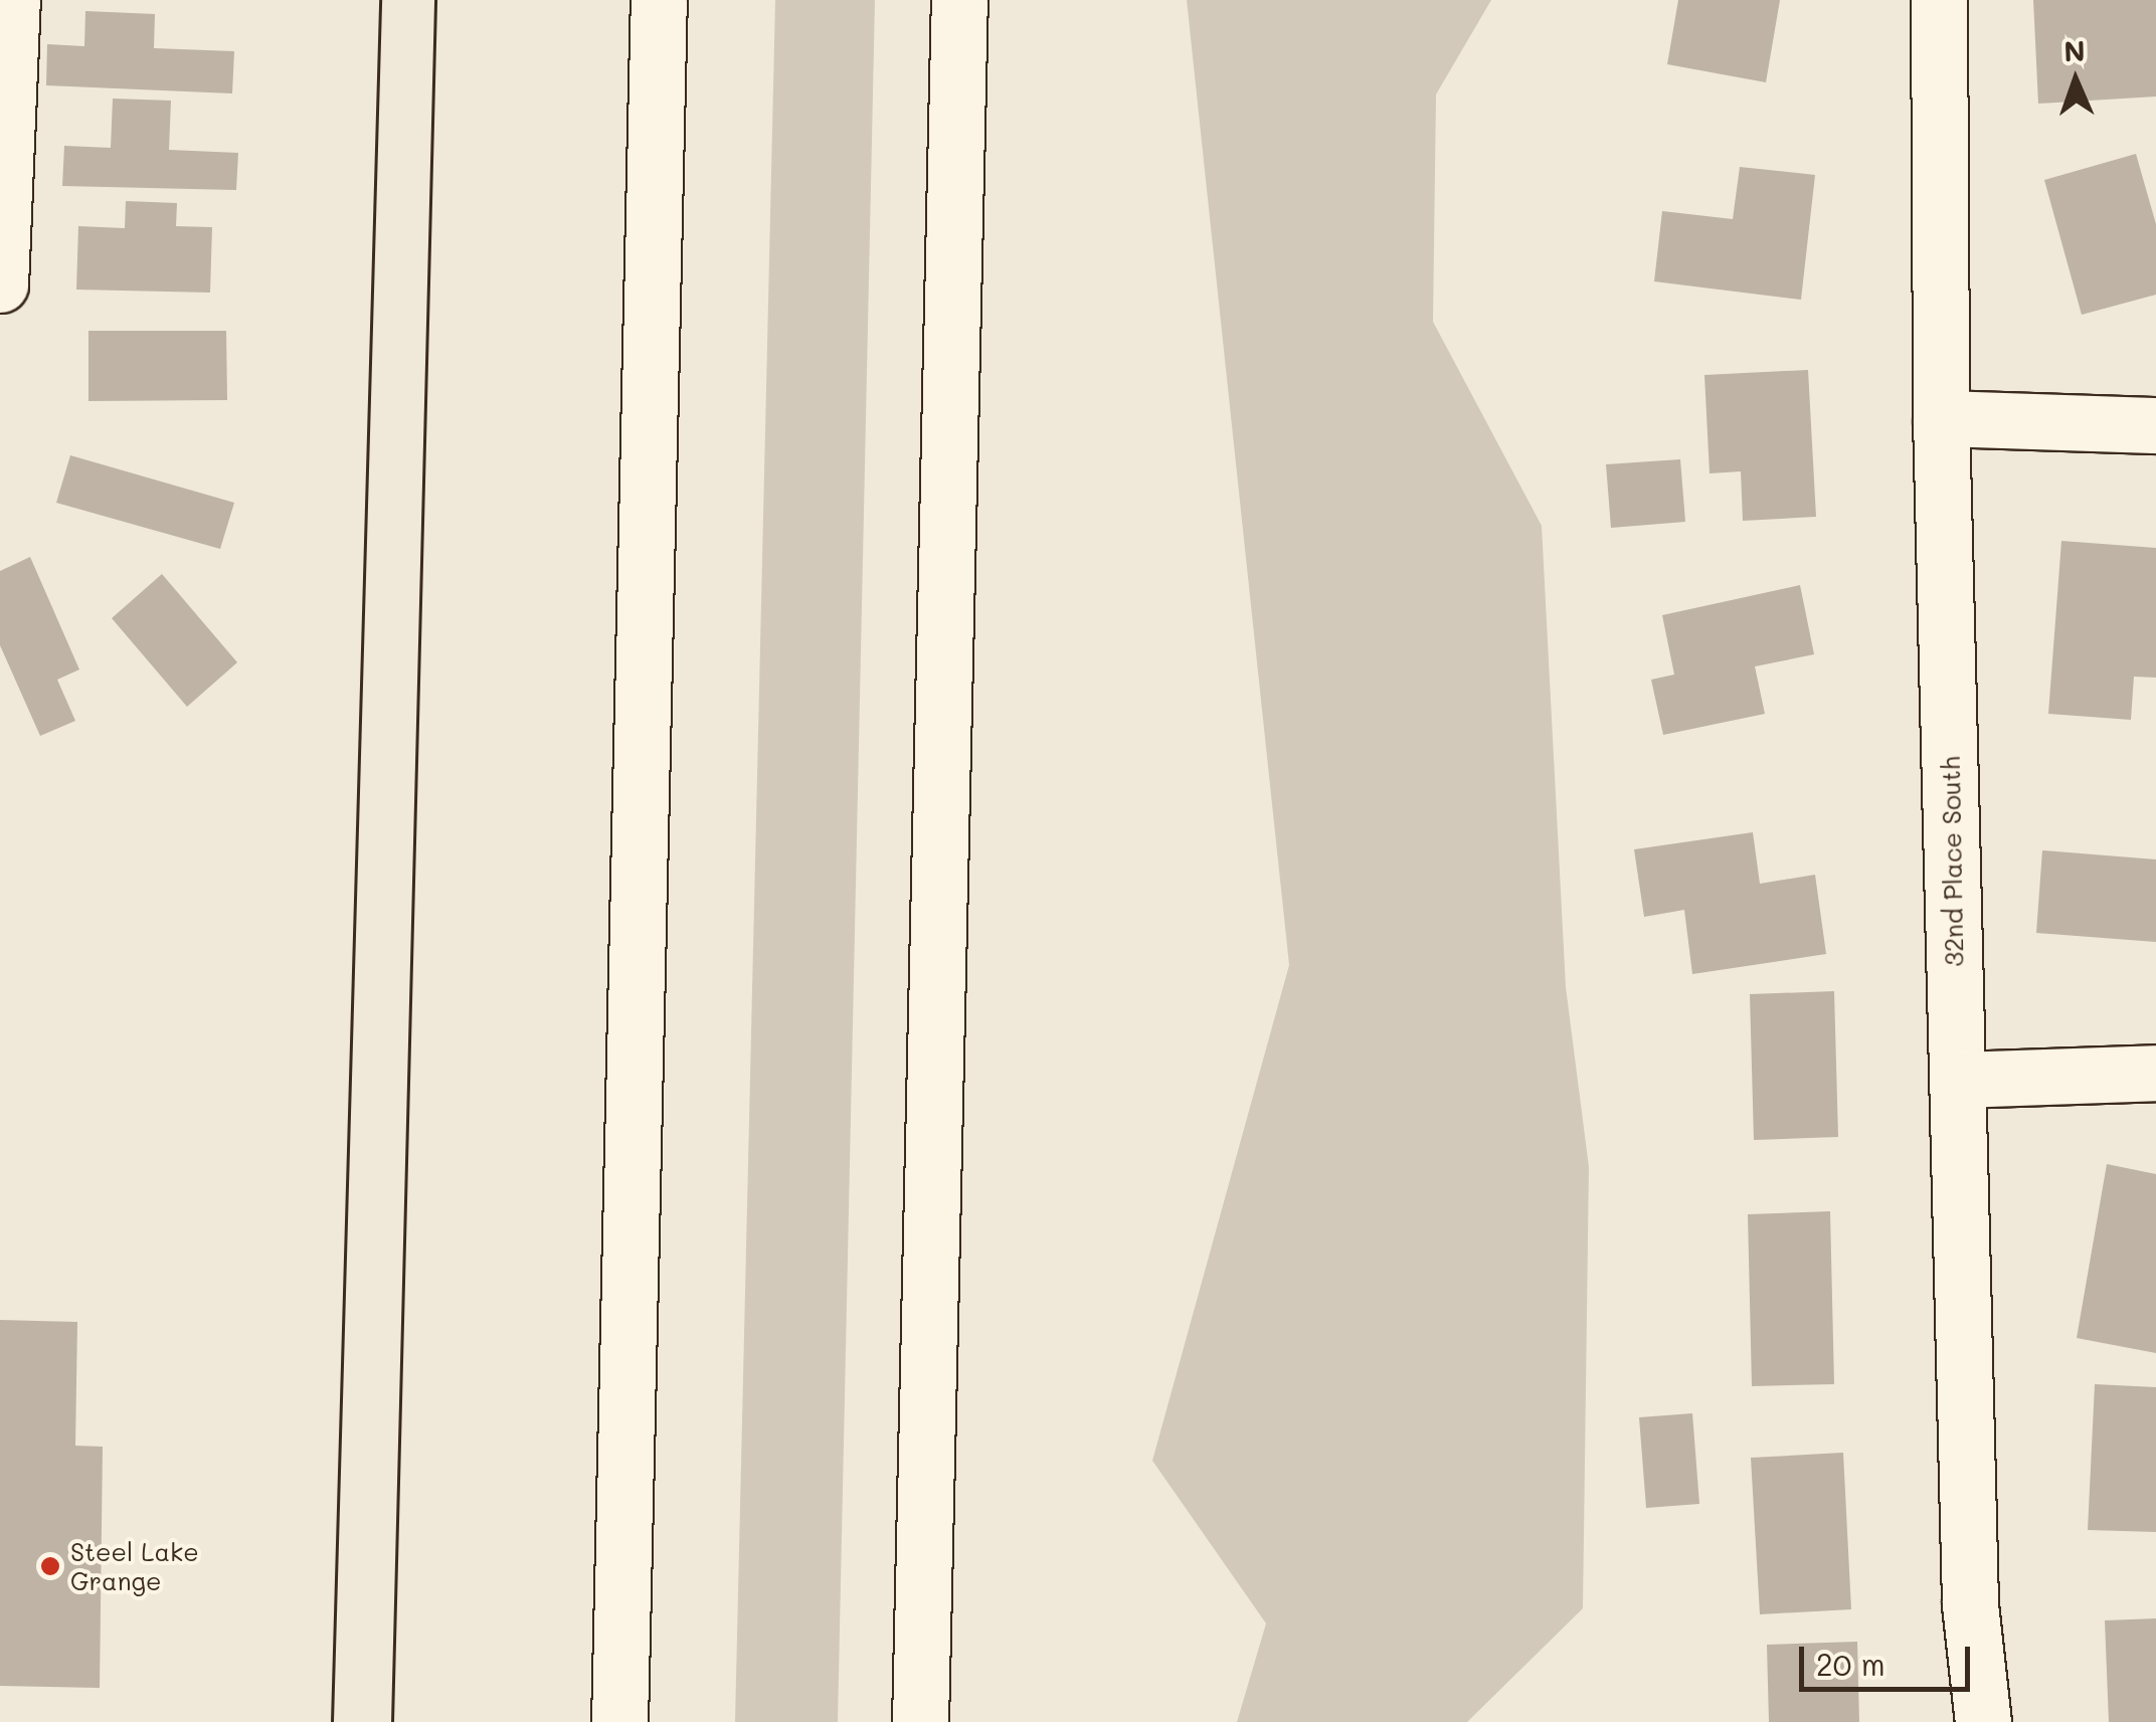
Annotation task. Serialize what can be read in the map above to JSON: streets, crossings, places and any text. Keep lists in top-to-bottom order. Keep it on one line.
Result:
{"streets":{"main road":["32nd Place South"]},"places":["Steel Lake Grange"],"scale_bar":"20 m","north":"top"}
